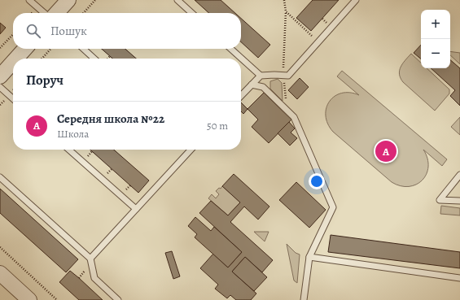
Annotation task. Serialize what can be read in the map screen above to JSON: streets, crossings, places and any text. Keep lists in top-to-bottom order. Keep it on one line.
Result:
{"page":{"map_buttons":["+","−"],"search":"Пошук","heading":"Поруч","list":[{"mark":"A","name":"Середня школа №22","note":"Школа","value":"50 m"}],"pins":"A"}}
